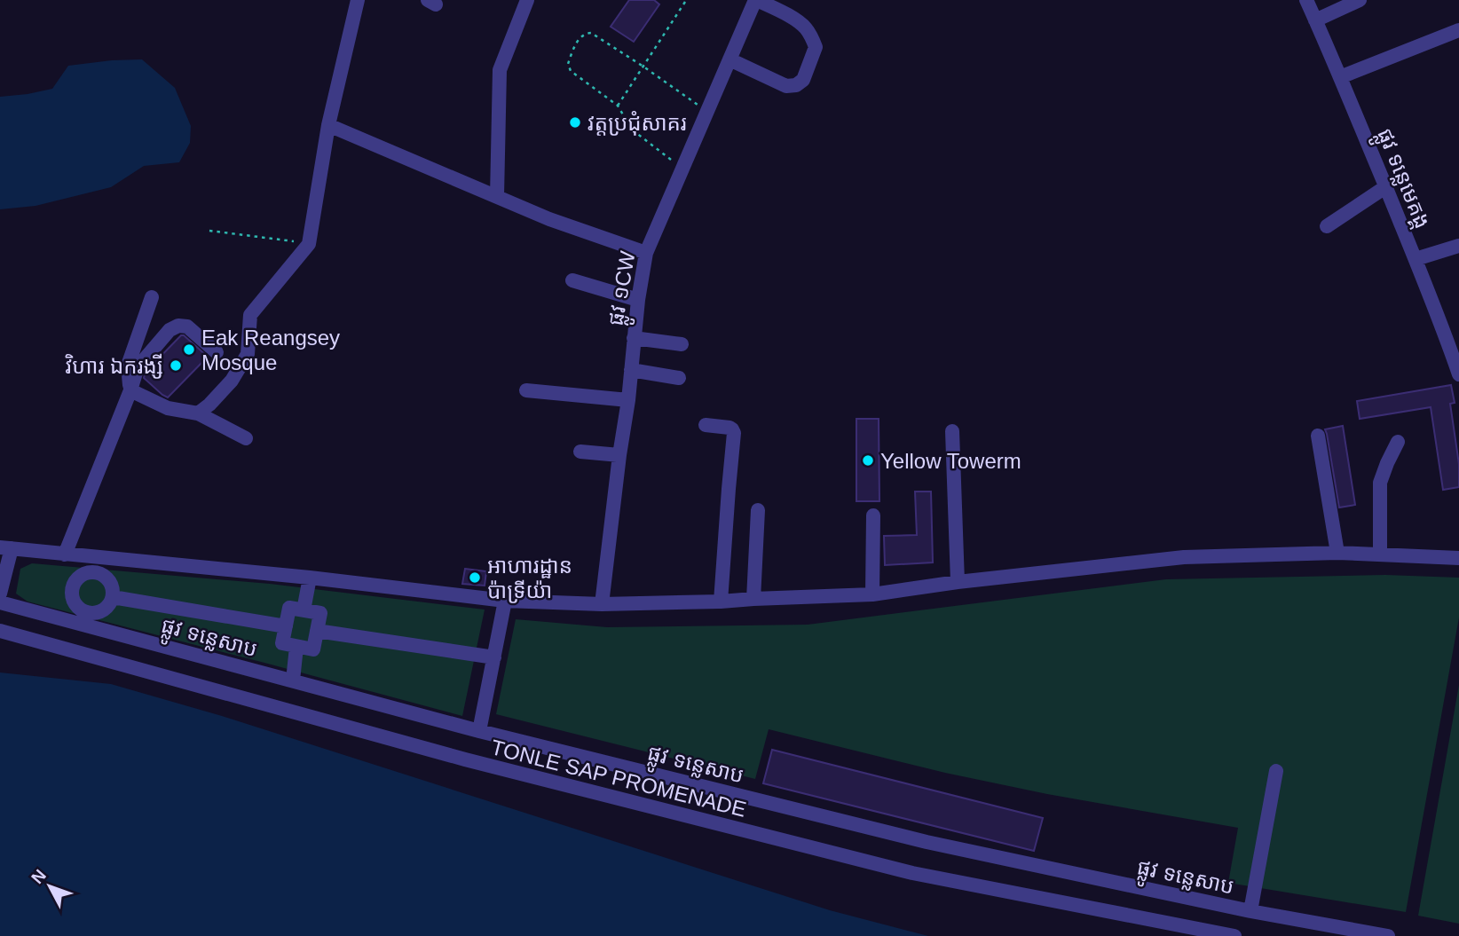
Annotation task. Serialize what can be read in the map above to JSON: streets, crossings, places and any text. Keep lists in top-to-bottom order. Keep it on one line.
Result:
{"streets":{"street":["ផ្លូវ ទន្លេមេគង្គ","ផ្លូវ ១CW","ផ្លូវ ទន្លេសាប","TONLE SAP PROMENADE"]},"places":["វត្តប្រជុំសាគរ","Eak Reangsey Mosque","វិហារ ឯករង្សី","Yellow Towerm","អាហារដ្ឋាន ប៉ាទ្រីយ៉ា"],"north":"top left"}
